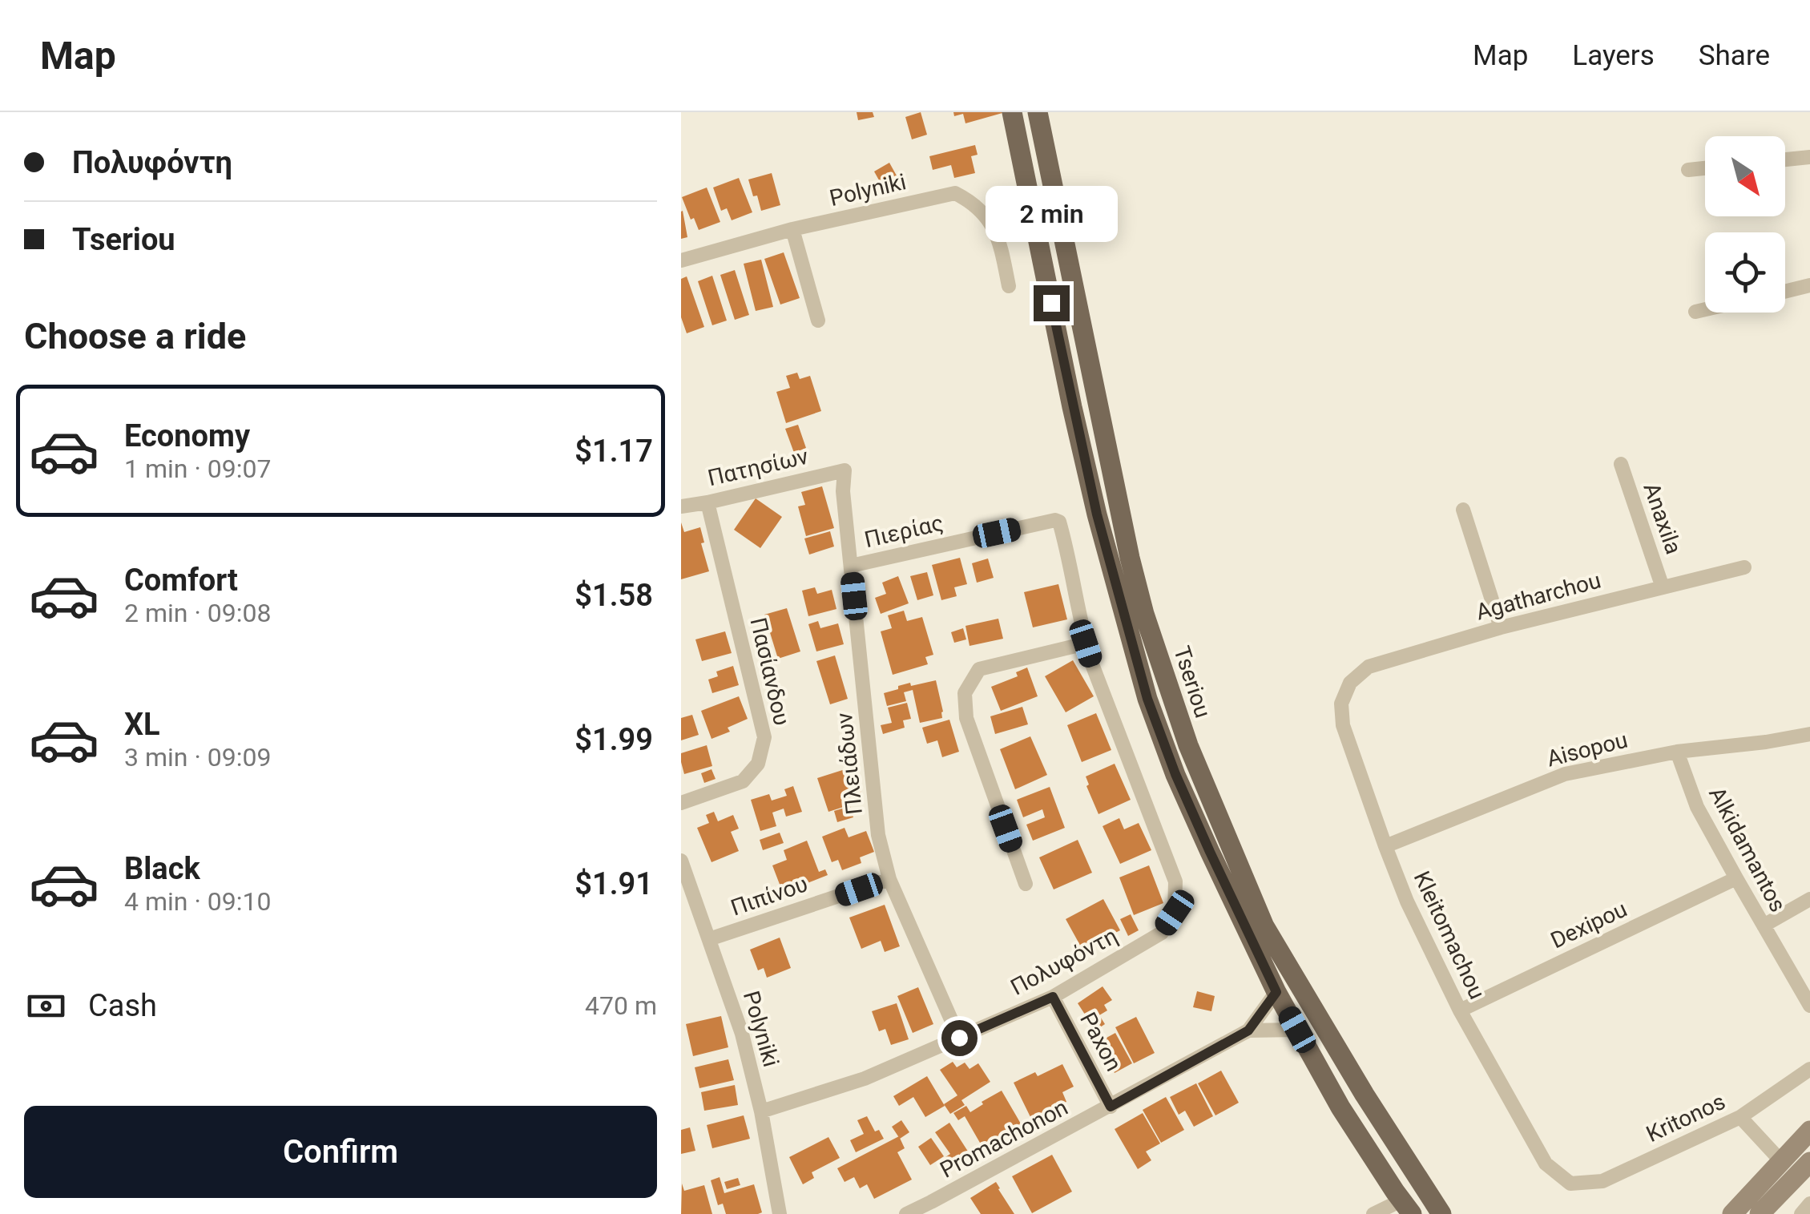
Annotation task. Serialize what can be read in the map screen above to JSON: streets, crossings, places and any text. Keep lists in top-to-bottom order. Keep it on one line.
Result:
{"streets":{"main road":["Tseriou"],"street":["Polyniki","Πατησίων","Anaxila","Πιερίας","Agatharchou","Πασίανδου","Aisopou","Πλειάδων","Alkidamantos","Πιπίνου","Dexipou","Kleitomachou","Πολυφόντη","Paxon","Kritonos","Promachonon"]},"crossings":[["Polyniki","Πιπίνου"],["Polyniki","Πολυφόντη"],["Πατησίων","Πασίανδου"],["Πατησίων","Πλειάδων"],["Anaxila","Agatharchou"],["Πιερίας","Πλειάδων"],["Πιερίας","Πολυφόντη"],["Agatharchou","Kleitomachou"],["Aisopou","Alkidamantos"],["Aisopou","Kleitomachou"],["Πλειάδων","Πιπίνου"],["Πλειάδων","Πολυφόντη"],["Alkidamantos","Dexipou"],["Dexipou","Kleitomachou"],["Kleitomachou","Kritonos"],["Πολυφόντη","Paxon"],["Paxon","Promachonon"]],"north":"bottom right","page":{"header":"Map","nav":["Map","Layers","Share"],"banner":["Πολυφόντη","Tseriou"],"bubble":"2 min","heading":"Choose a ride","list":[{"name":"Economy","note":"1 min · 09:07","value":"$1.17"},{"name":"Comfort","note":"2 min · 09:08","value":"$1.58"},{"name":"XL","note":"3 min · 09:09","value":"$1.99"},{"name":"Black","note":"4 min · 09:10","value":"$1.91"}],"pay":["Cash","470 m"],"buttons":"Confirm"}}
